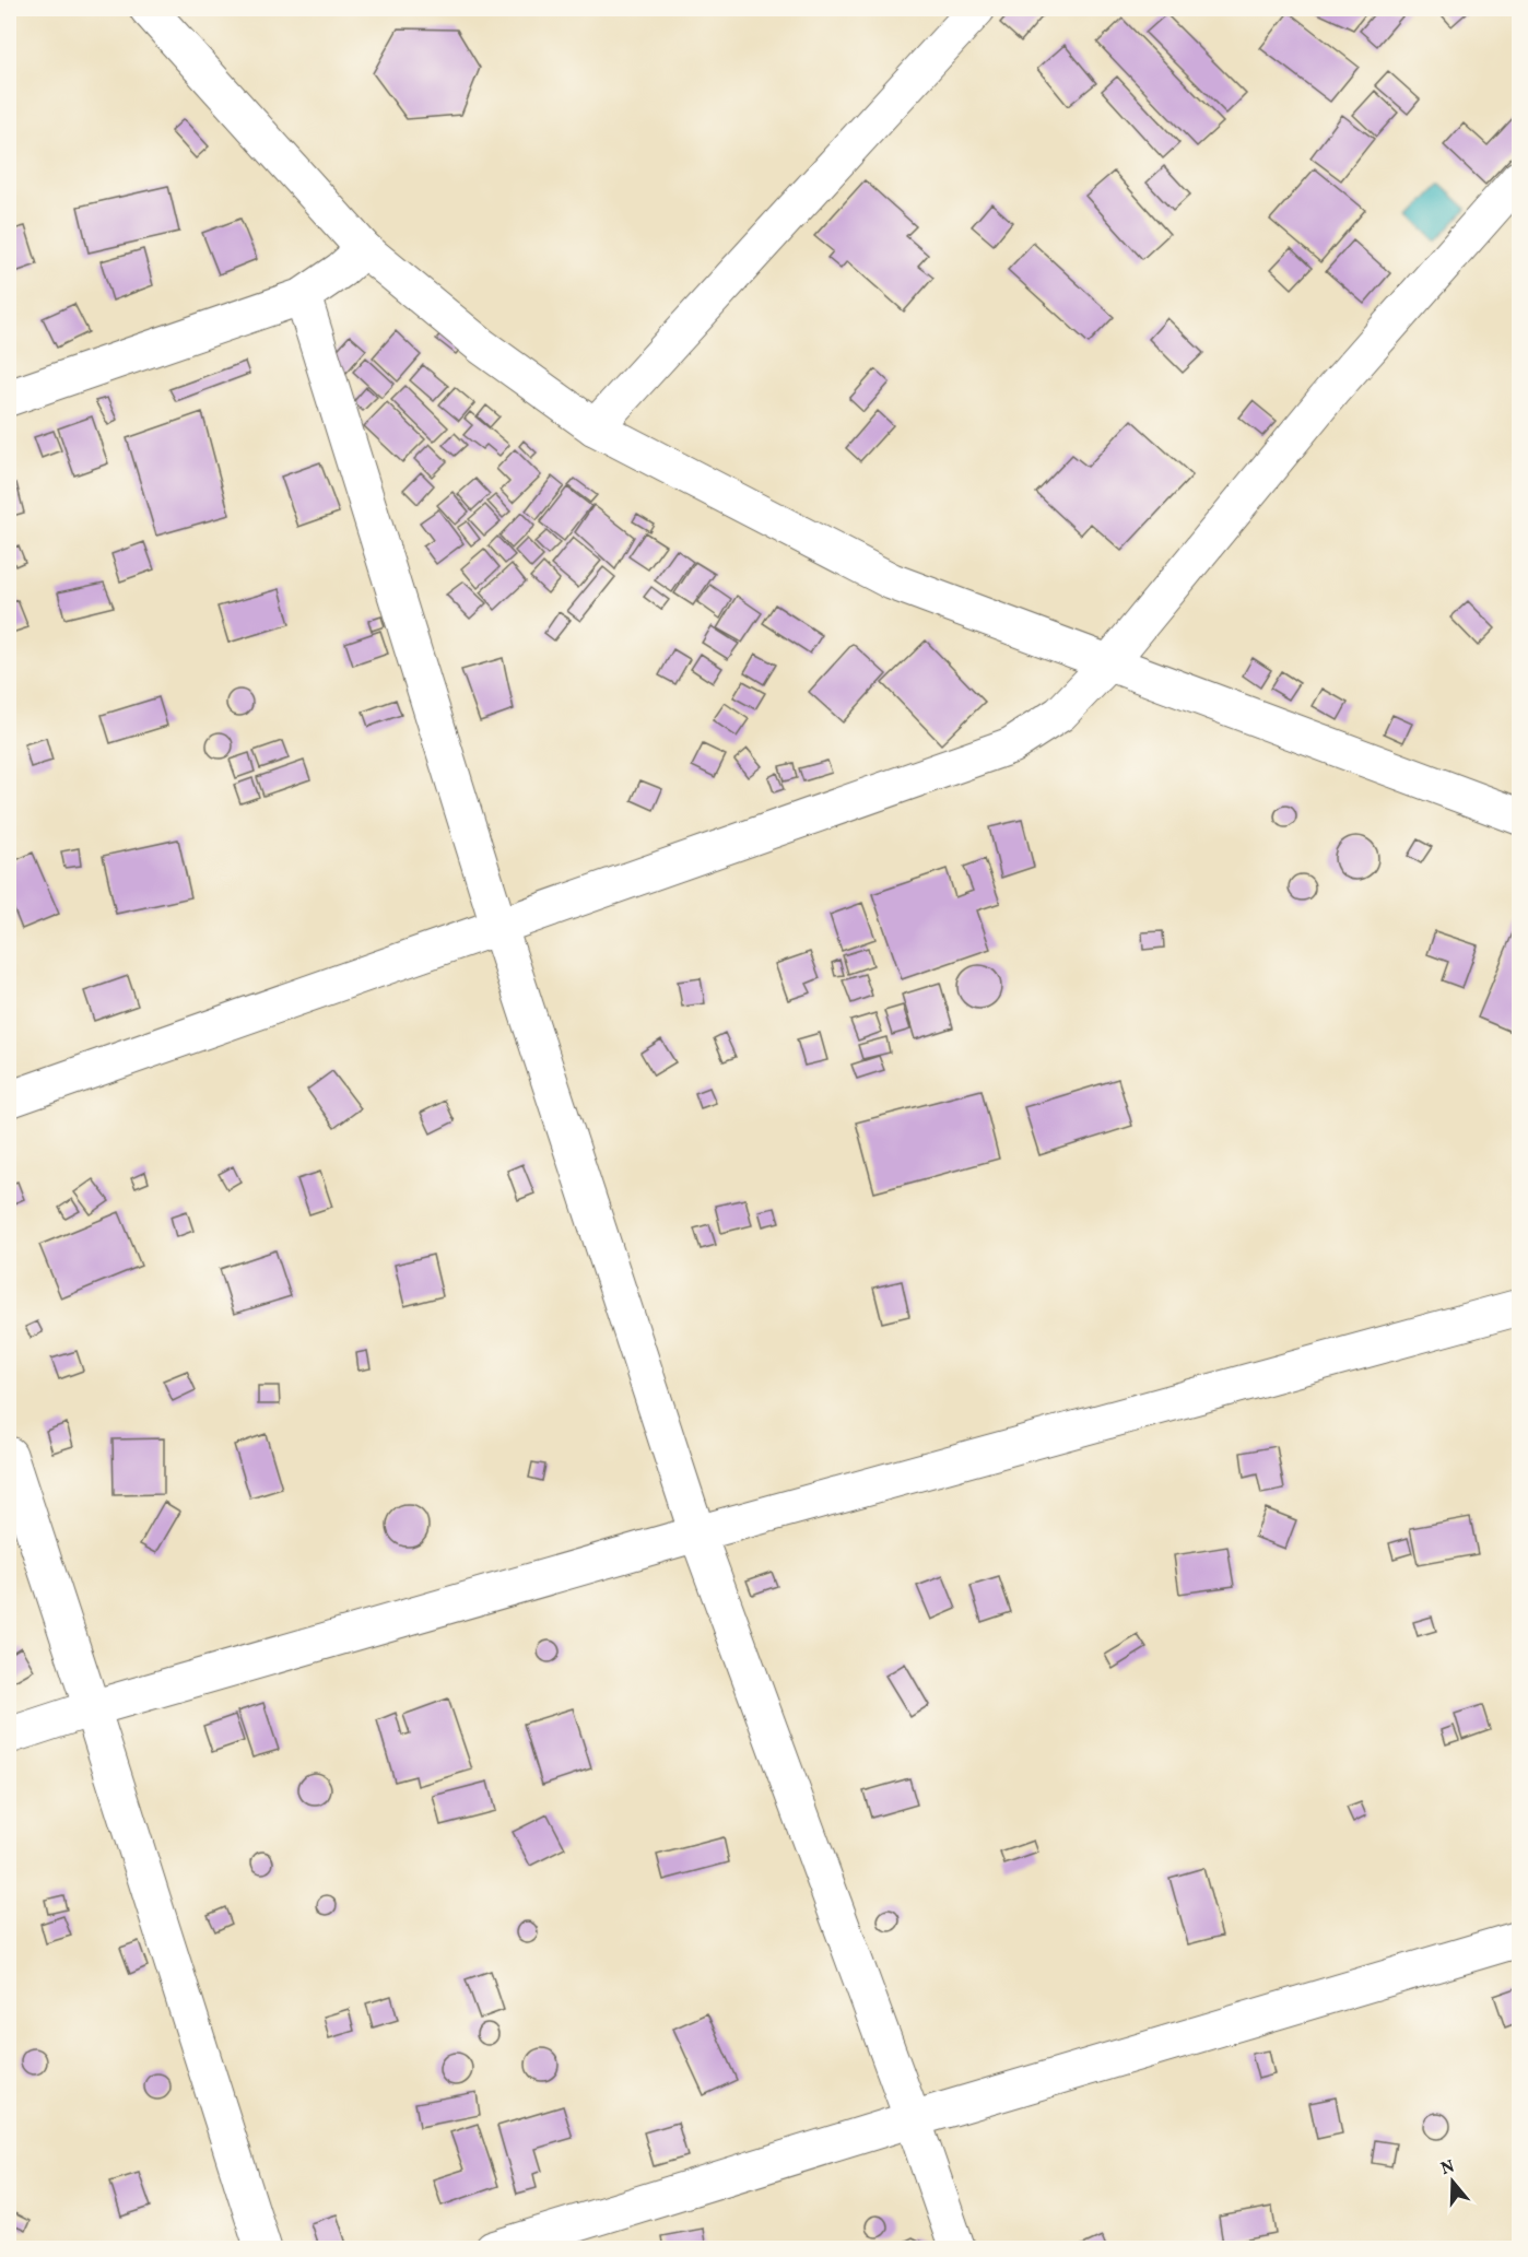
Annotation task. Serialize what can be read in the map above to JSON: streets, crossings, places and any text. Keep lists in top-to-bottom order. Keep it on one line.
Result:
{"north":"top"}
